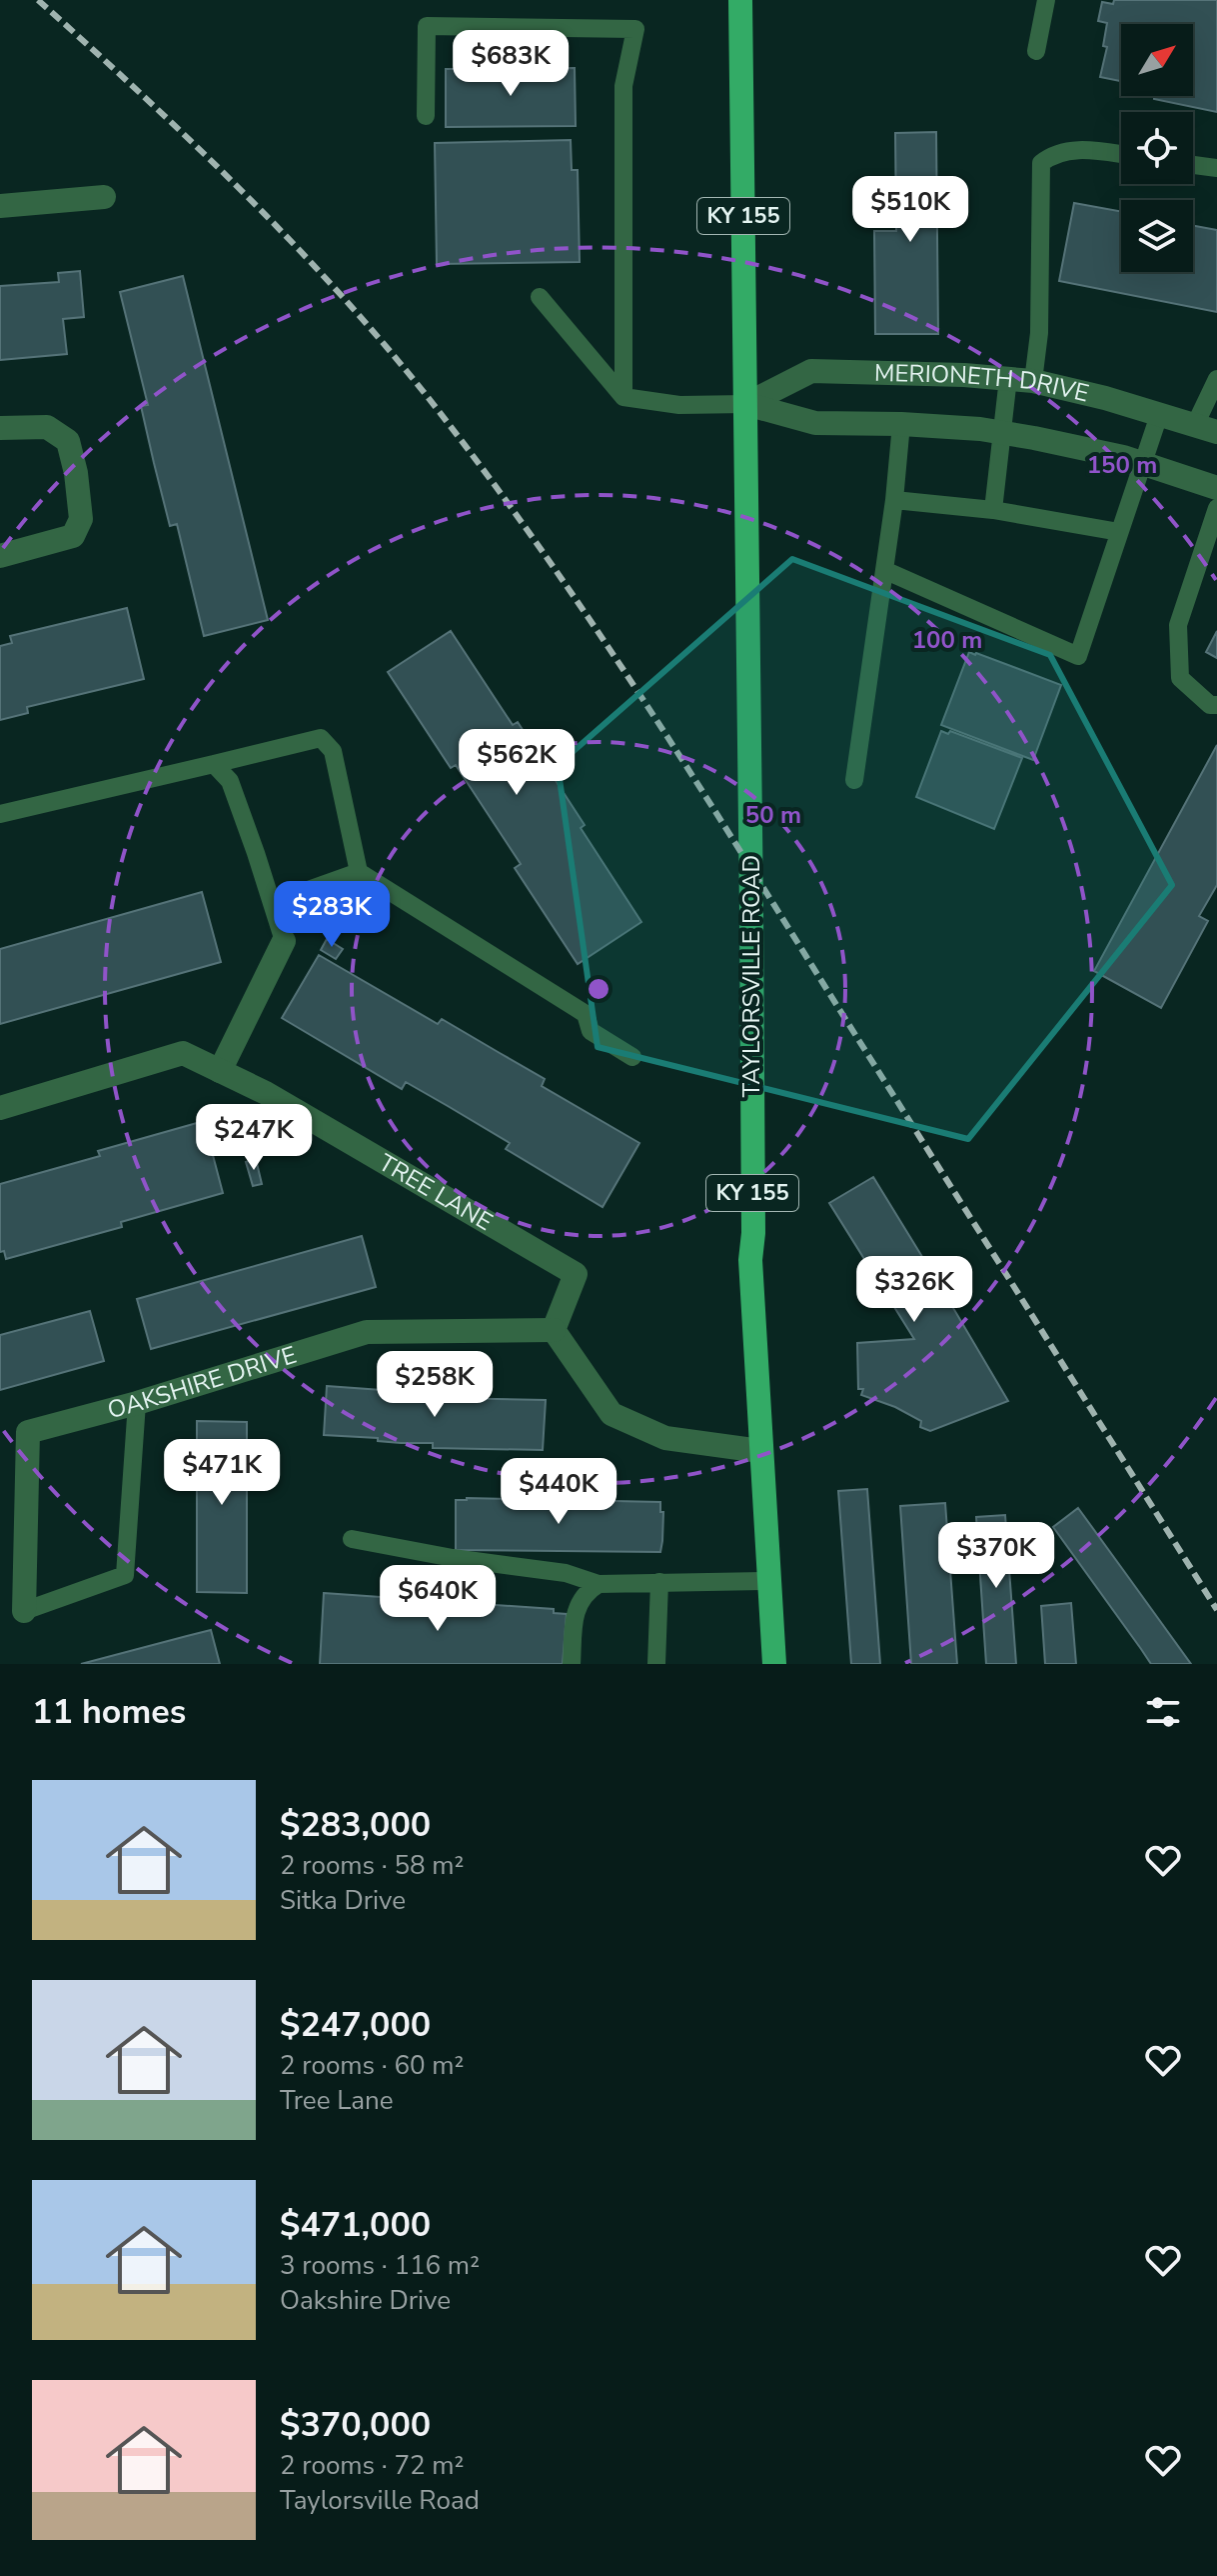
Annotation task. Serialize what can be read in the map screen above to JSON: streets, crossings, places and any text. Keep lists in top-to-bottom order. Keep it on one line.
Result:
{"streets":{"main road":["KY 155","TAYLORSVILLE ROAD"],"street":["MERIONETH DRIVE","TREE LANE","OAKSHIRE DRIVE"]},"crossings":[["MERIONETH DRIVE","TAYLORSVILLE ROAD"],["TREE LANE","OAKSHIRE DRIVE"]],"north":"top right","page":{"price":["$683K","$510K","$562K","$283K","$247K","$326K","$258K","$471K","$440K","$370K","$640K"],"heading":"11 homes","list":[{"name":"$283,000","note":"2 rooms · 58 m² · Sitka Drive"},{"name":"$247,000","note":"2 rooms · 60 m² · Tree Lane"},{"name":"$471,000","note":"3 rooms · 116 m² · Oakshire Drive"},{"name":"$370,000","note":"2 rooms · 72 m² · Taylorsville Road"}]},"rings":["150 m","100 m","50 m"]}
